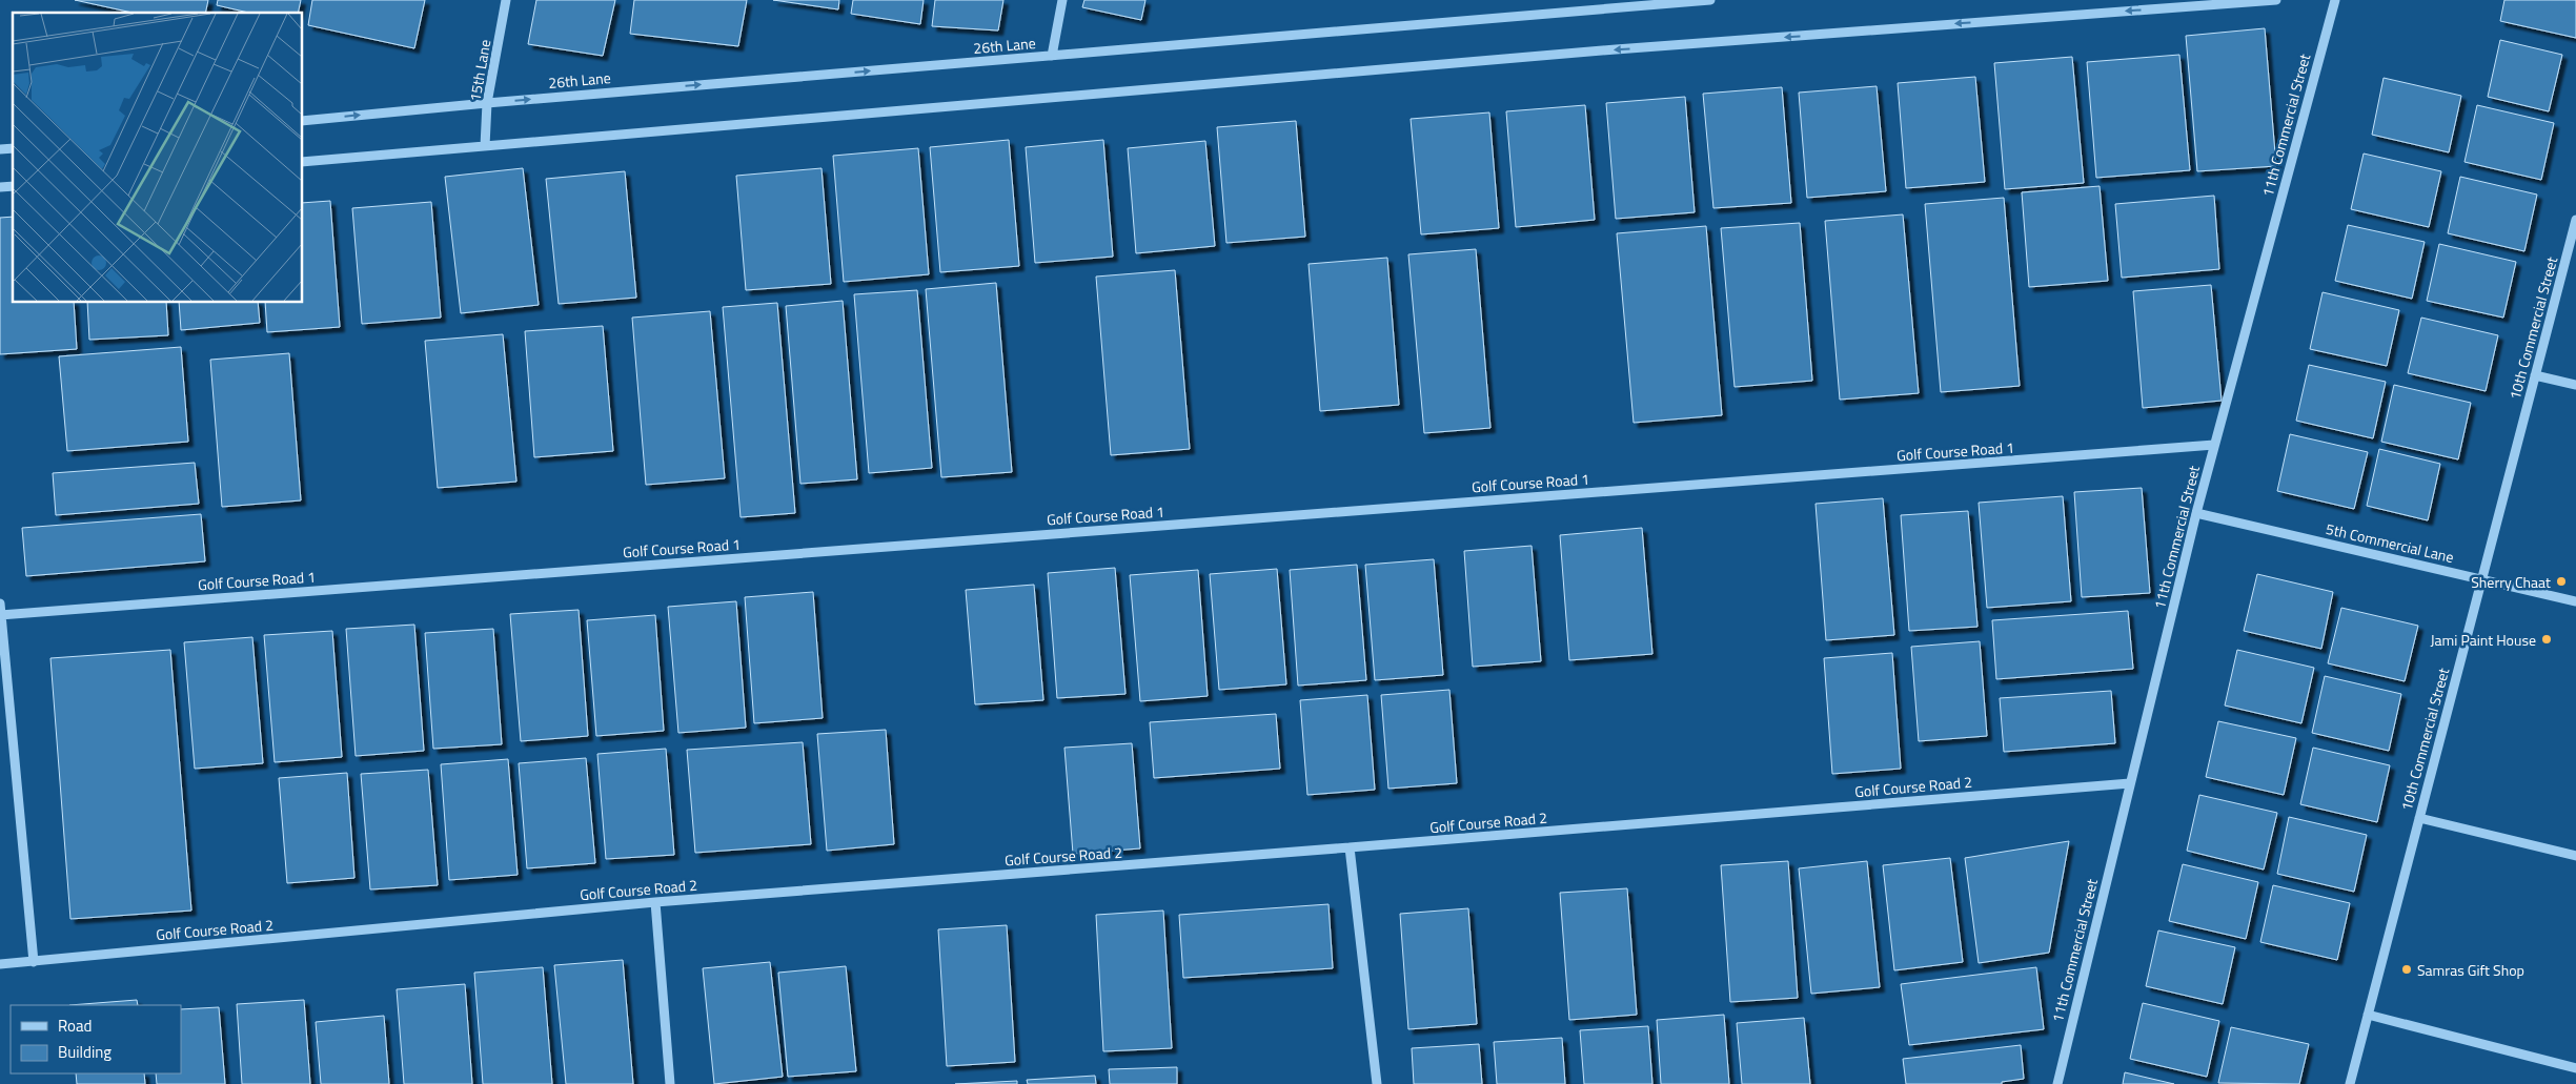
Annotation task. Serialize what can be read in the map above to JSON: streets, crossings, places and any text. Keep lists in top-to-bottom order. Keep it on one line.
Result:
{"streets":{"street":["26th Lane","15th Lane","11th Commercial Street","10th Commercial Street","Golf Course Road 1","5th Commercial Lane","Golf Course Road 2"]},"crossings":[["26th Lane","15th Lane"],["11th Commercial Street","Golf Course Road 1"],["11th Commercial Street","5th Commercial Lane"],["11th Commercial Street","Golf Course Road 2"],["10th Commercial Street","5th Commercial Lane"]],"places":["Sherry Chaat","Jami Paint House","Samras Gift Shop"],"legend":["Road","Building"]}
